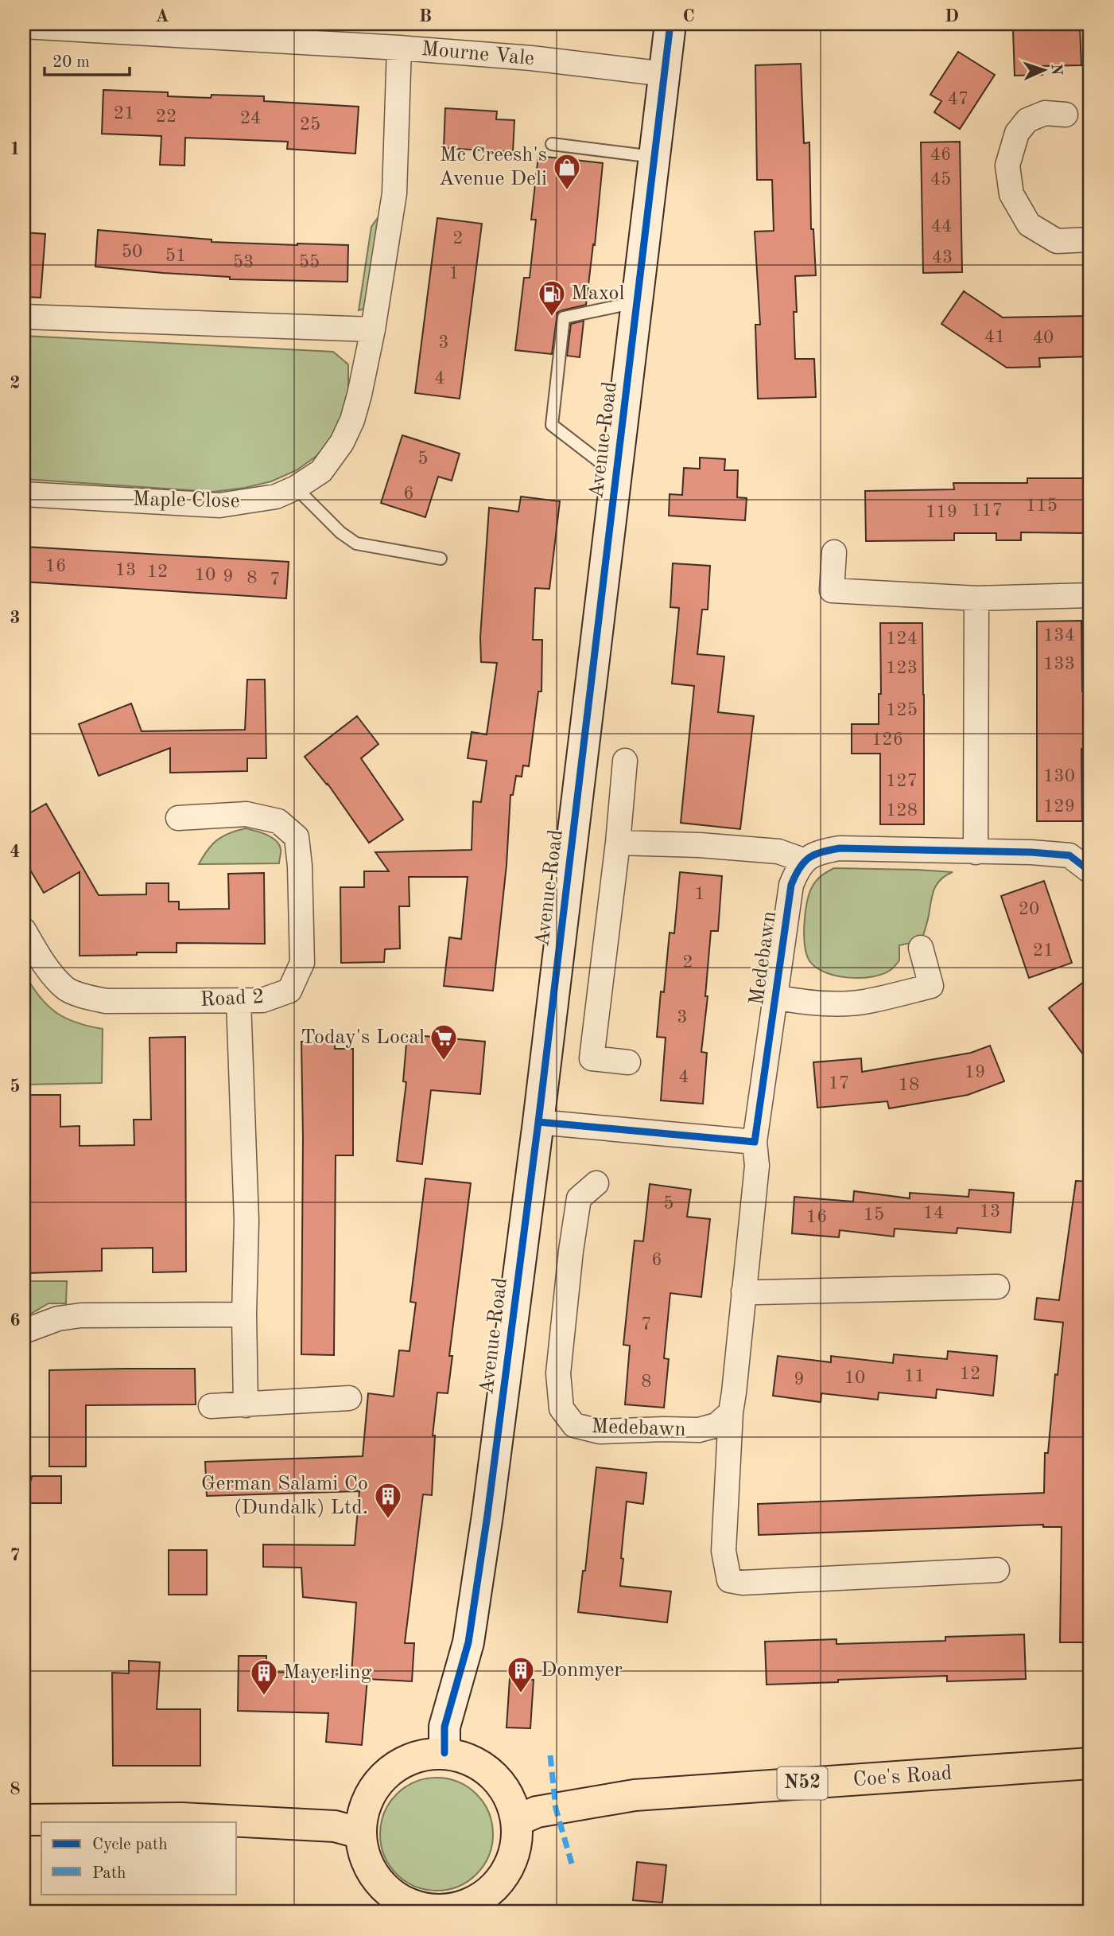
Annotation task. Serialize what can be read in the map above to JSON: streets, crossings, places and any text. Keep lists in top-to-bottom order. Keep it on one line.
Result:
{"streets":{"main road":["Avenue Road","Coe's Road","N52"],"street":["Mourne Vale","Maple Close","Medebawn","Road 2"]},"crossings":[["Mourne Vale","Avenue Road"],["Mourne Vale","Maple Close"],["Avenue Road","Coe's Road"]],"places":{"shop":["Mc Creesh's Avenue Deli"],"fuel station":["Maxol"],"supermarket":["Today's Local"],"building":["German Salami Co (Dundalk) Ltd.","Donmyer","Mayerling"]},"house_numbers":["47","21","22","24","25","46","45","44","2","50","51","43","53","55","1","41","40","3","4","5","6","115","117","119","16","13","12","10","9","8","7","134","124","133","123","125","126","130","127","129","128","1","20","21","2","3","19","4","17","18","5","13","14","15","16","6","7","12","11","10","9","8"],"legend":["Cycle path","Path"],"scale_bar":"20 m","north":"right","grid":{"columns":["A","B","C","D"],"rows":["1","2","3","4","5","6","7","8"]}}
